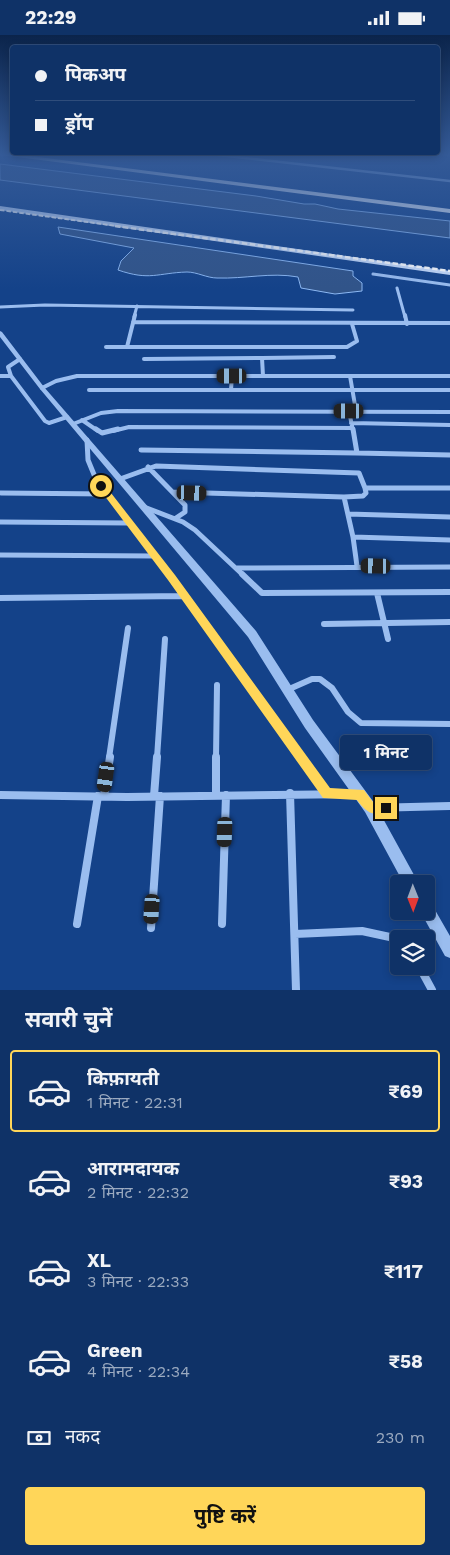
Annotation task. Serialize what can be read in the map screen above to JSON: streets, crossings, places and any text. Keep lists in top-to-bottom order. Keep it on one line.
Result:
{"north":"bottom","page":{"status":"22:29","banner":["पिकअप","ड्रॉप"],"bubble":"1 मिनट","heading":"सवारी चुनें","list":[{"name":"किफ़ायती","note":"1 मिनट · 22:31","value":"₹69"},{"name":"आरामदायक","note":"2 मिनट · 22:32","value":"₹93"},{"name":"XL","note":"3 मिनट · 22:33","value":"₹117"},{"name":"Green","note":"4 मिनट · 22:34","value":"₹58"}],"pay":["नकद","230 m"],"buttons":"पुष्टि करें"}}
